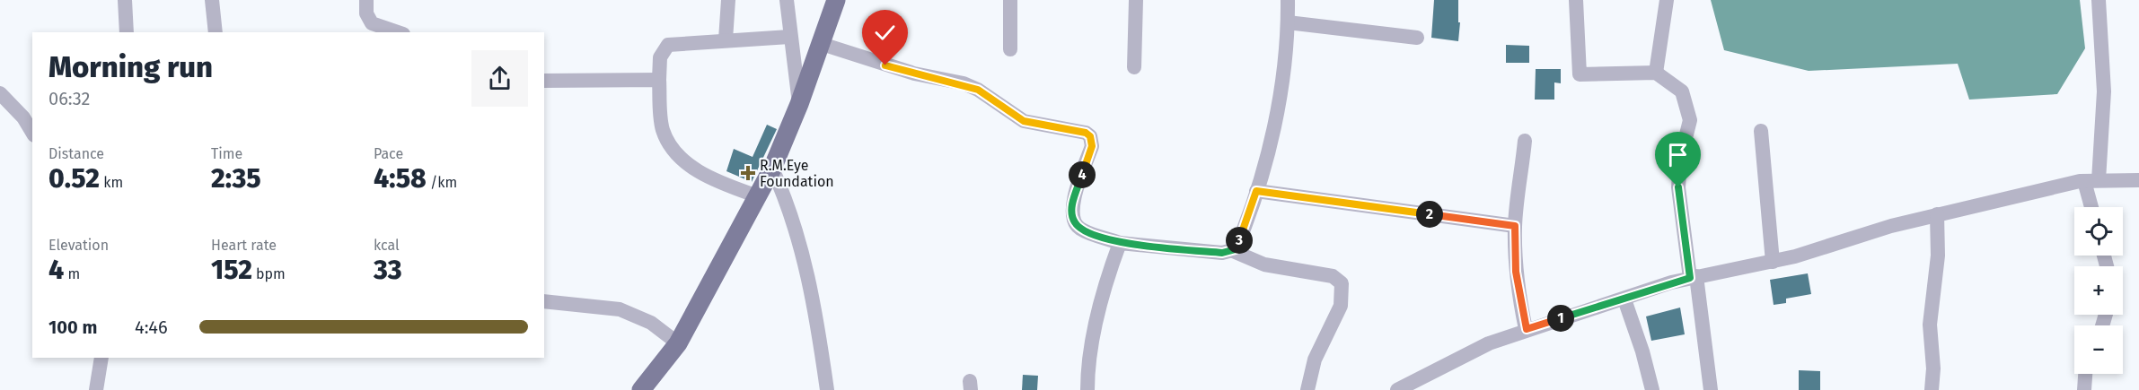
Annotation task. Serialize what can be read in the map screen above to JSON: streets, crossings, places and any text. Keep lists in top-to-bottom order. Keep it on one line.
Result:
{"places":{"health":["R.M.Eye Foundation"]},"page":{"heading":["Morning run","06:32"],"stats":[["Distance","0.52 km"],["Time","2:35"],["Pace","4:58 /km"],["Elevation","4 m"],["Heart rate","152 bpm"],["kcal","33"]],"pins":["4","2","3","1"],"map_buttons":["+","−"],"list":[{"name":"100 m","note":"4:46"}]}}
